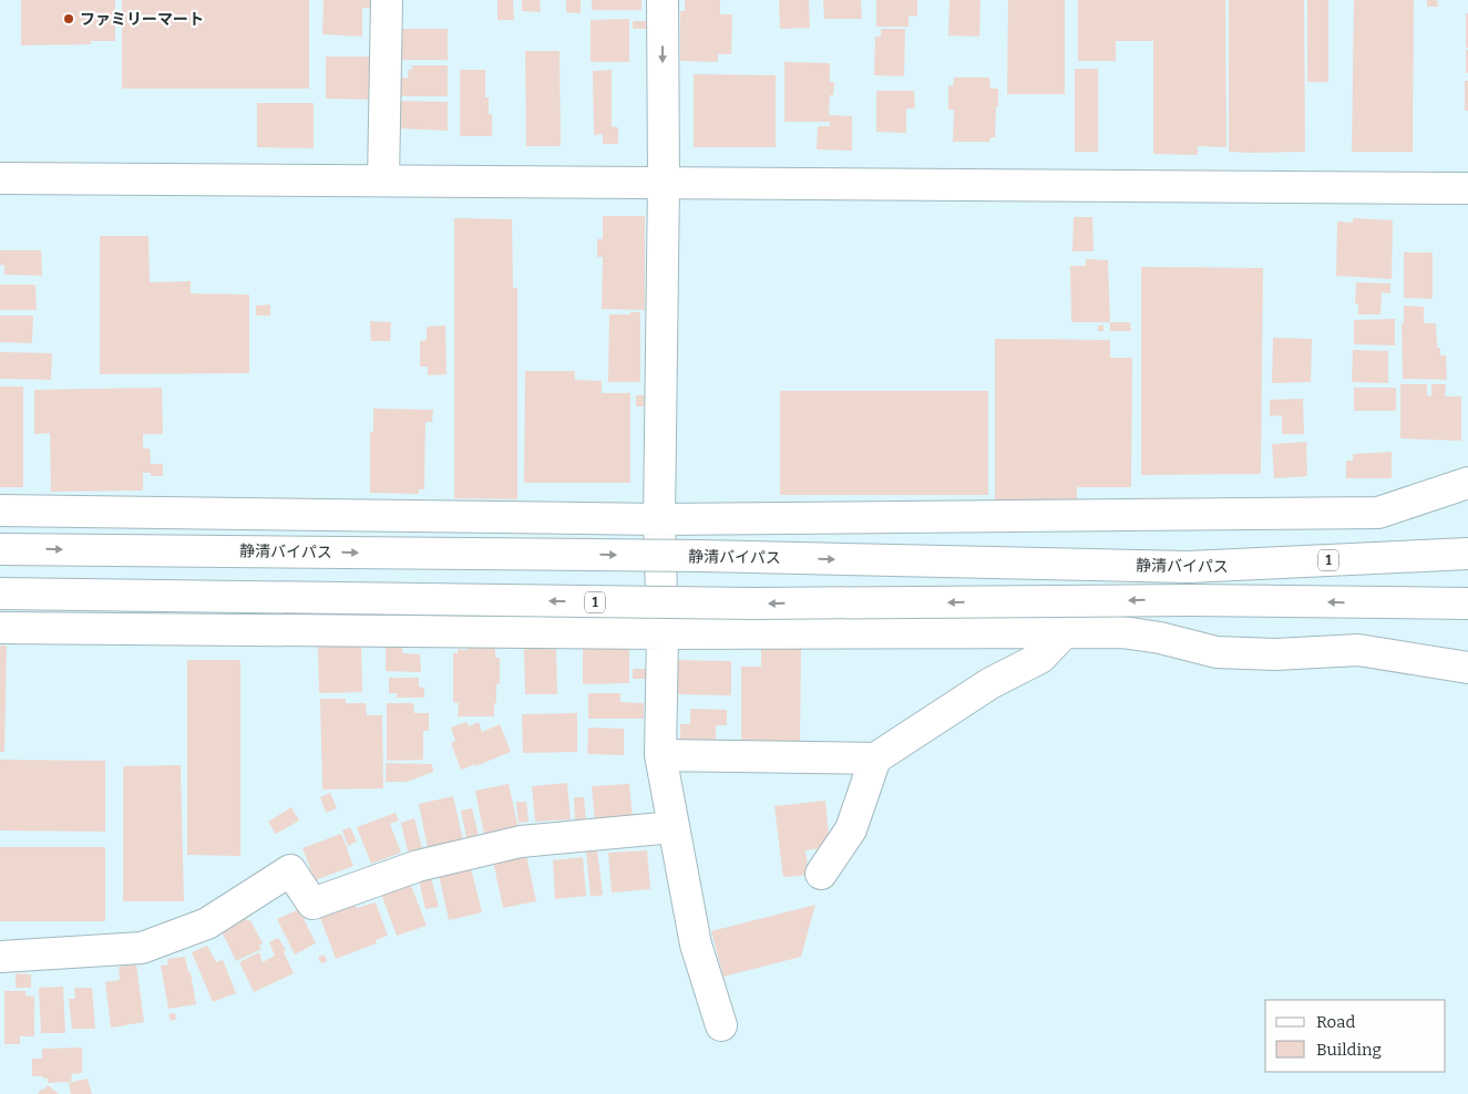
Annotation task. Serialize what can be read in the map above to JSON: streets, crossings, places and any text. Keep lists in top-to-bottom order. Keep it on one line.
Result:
{"streets":{"main road":["静清バイパス","1"]},"crossings":[["静清バイパス","1"]],"places":["ファミリーマート"],"legend":["Road","Building"]}
